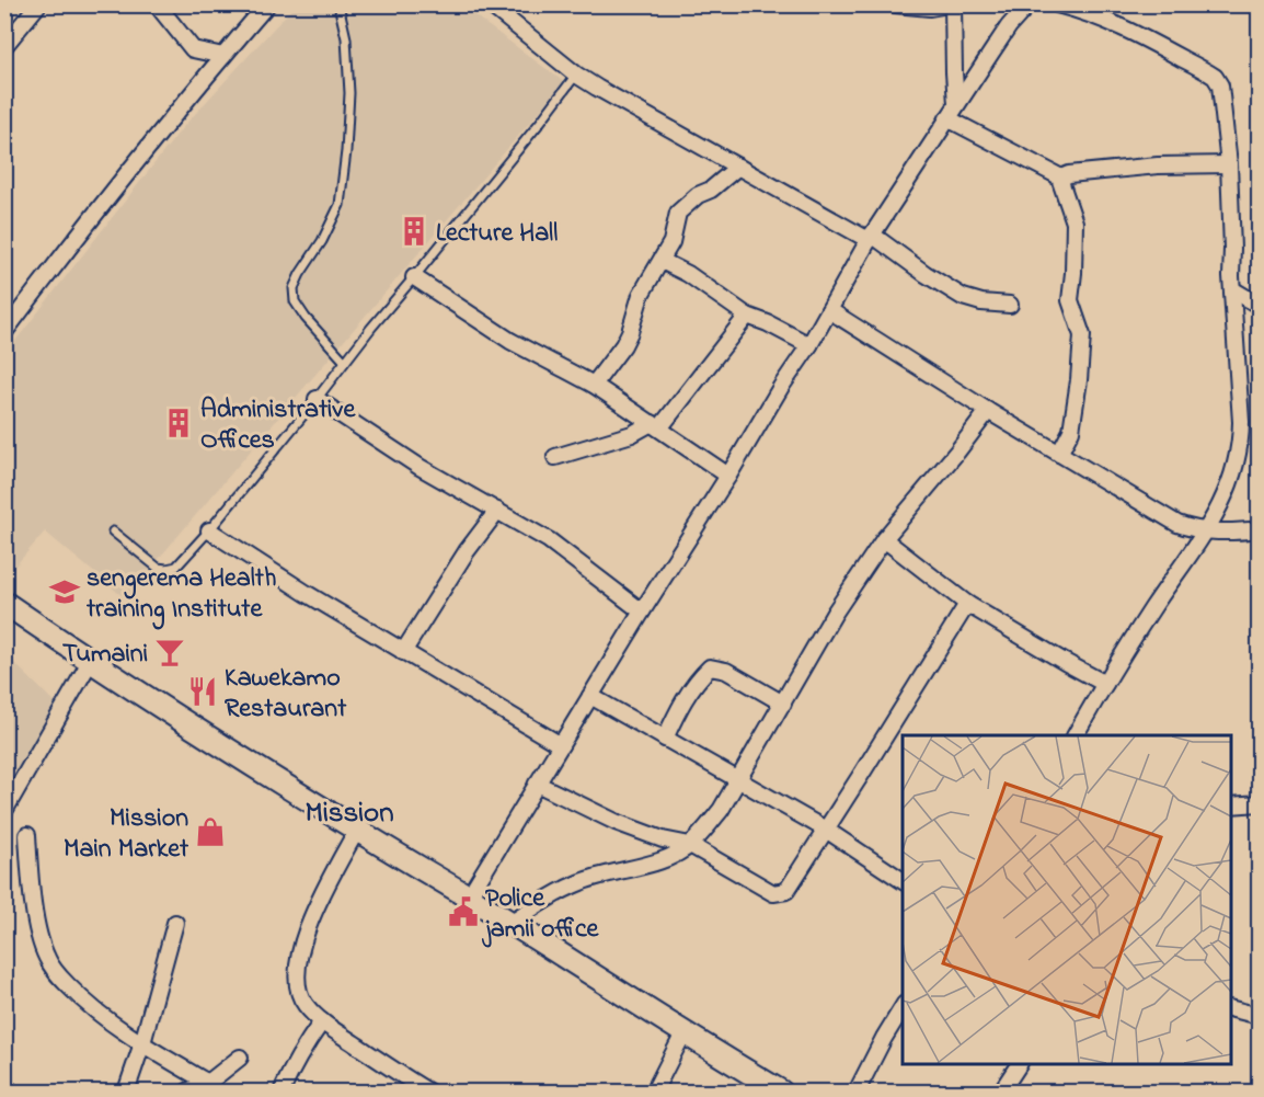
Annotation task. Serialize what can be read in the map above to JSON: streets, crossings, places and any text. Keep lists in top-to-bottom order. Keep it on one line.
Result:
{"districts":["Mission"],"places":{"building":["Lecture Hall","Administrative Offices"],"school or university":["sengerema Health training Institute"],"bar":["Tumaini"],"restaurant":["Kawekamo Restaurant"],"shop":["Mission Main Market"],"public building":["Police jamii office"]}}
